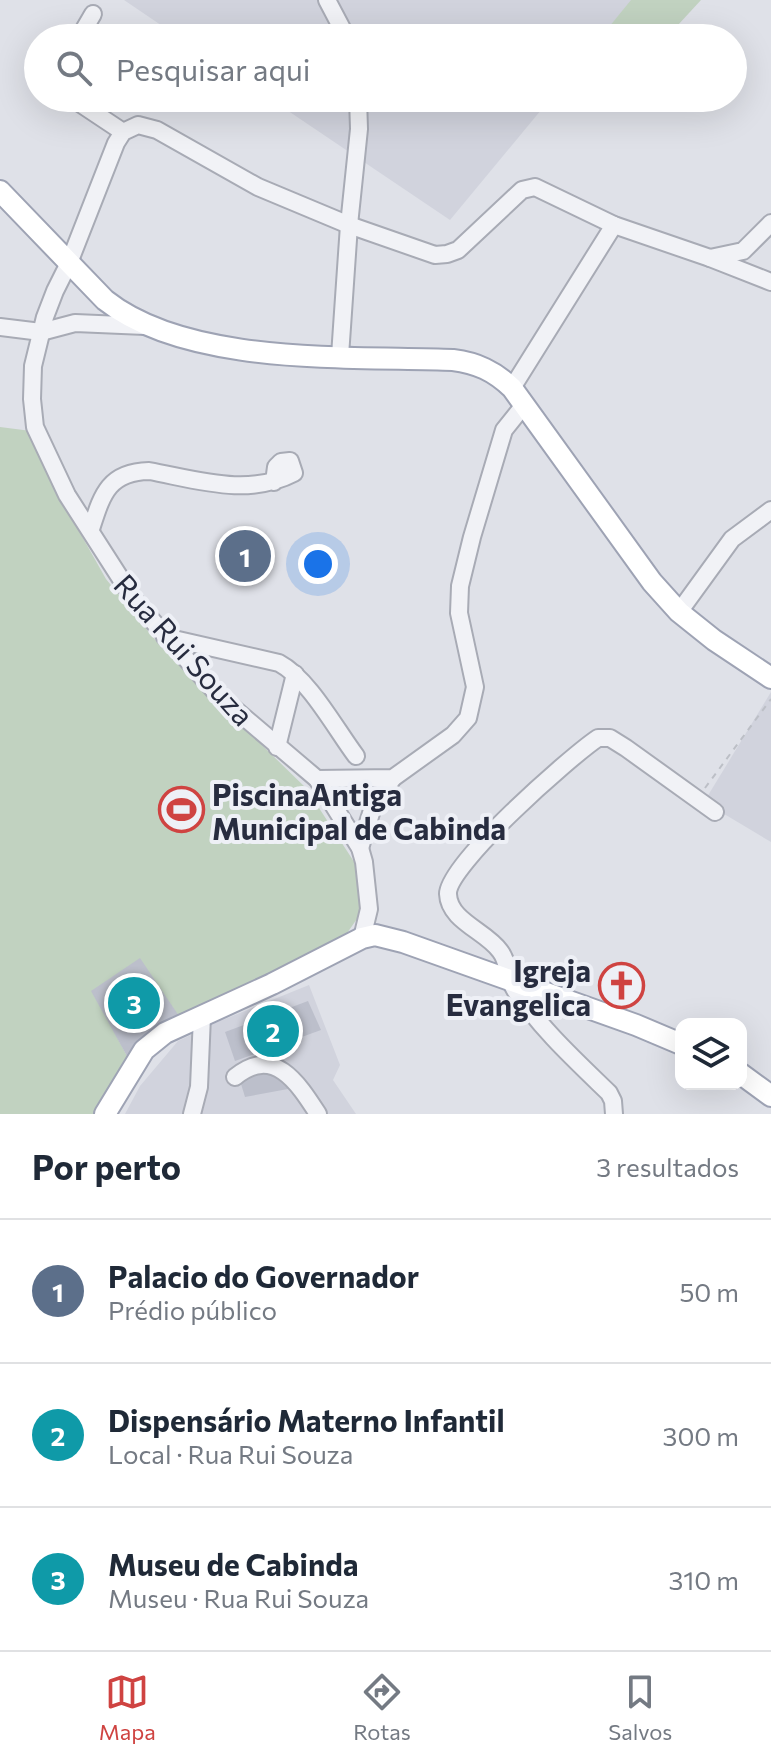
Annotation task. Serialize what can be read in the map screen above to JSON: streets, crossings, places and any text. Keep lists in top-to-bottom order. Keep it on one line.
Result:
{"streets":{"street":["Rua Rui Souza"]},"places":{"sports":["PiscinaAntiga Municipal de Cabinda"],"church":["Igreja Evangelica"]},"page":{"search":"Pesquisar aqui","pins":["1","3","2"],"heading":["Por perto","3 resultados"],"list":[{"mark":"1","name":"Palacio do Governador","note":"Prédio público","value":"50 m"},{"mark":"2","name":"Dispensário Materno Infantil","note":"Local · Rua Rui Souza","value":"300 m"},{"mark":"3","name":"Museu de Cabinda","note":"Museu · Rua Rui Souza","value":"310 m"}],"nav":["Mapa","Rotas","Salvos"]}}
